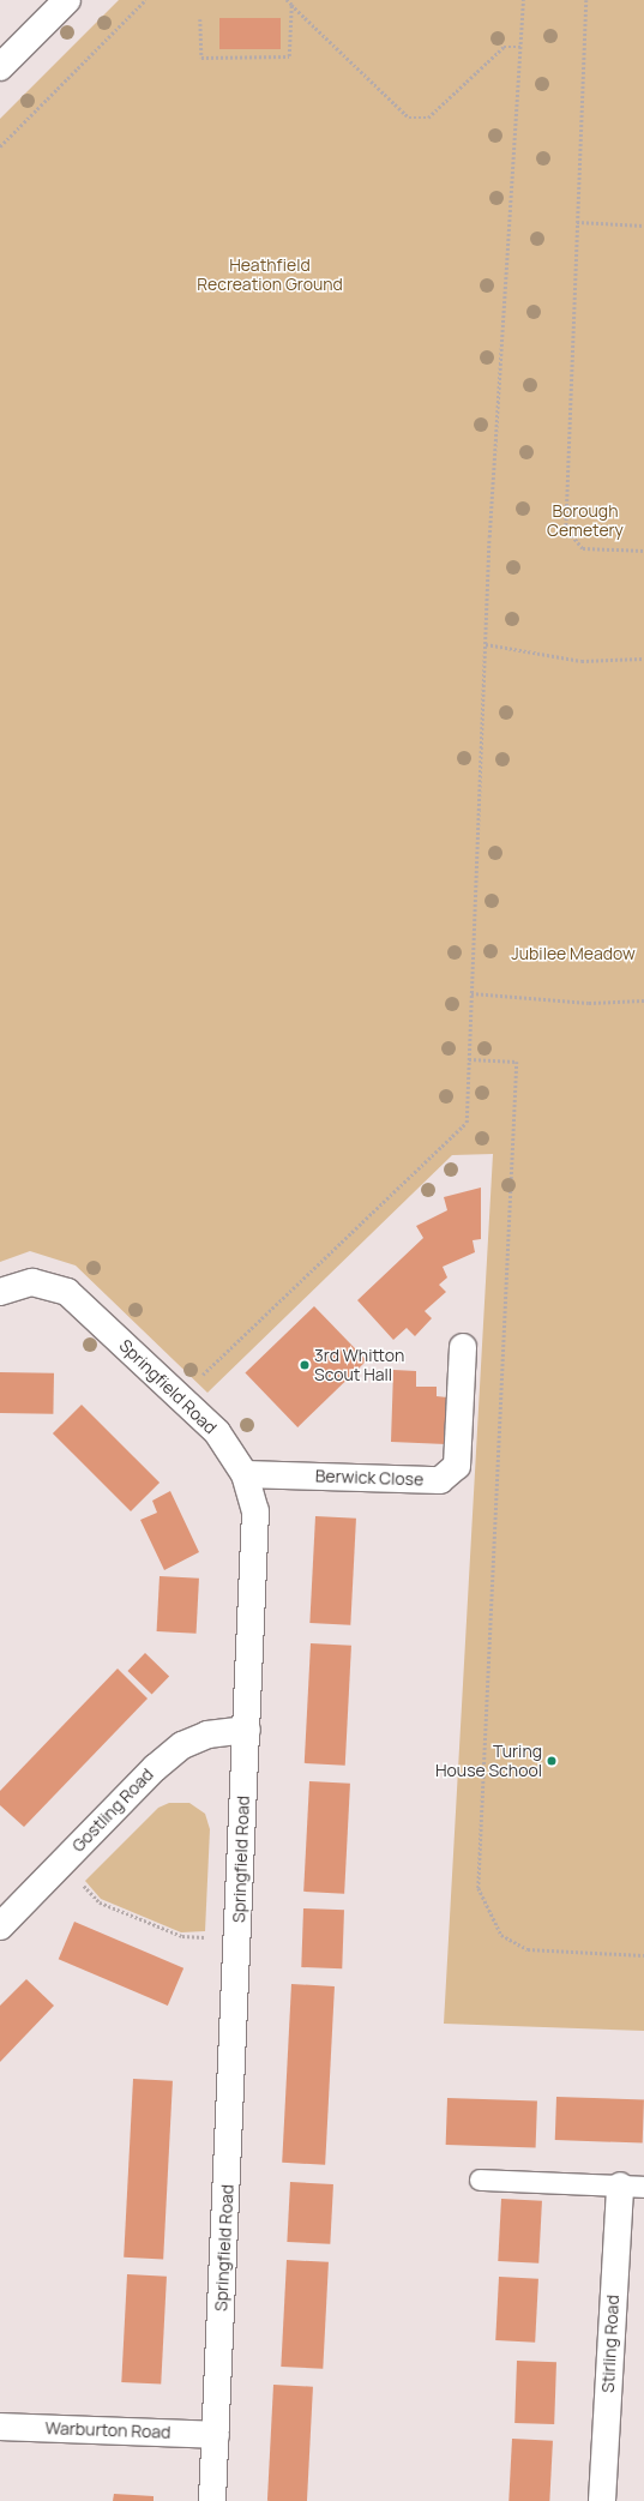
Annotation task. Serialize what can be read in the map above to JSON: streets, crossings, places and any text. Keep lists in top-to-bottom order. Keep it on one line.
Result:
{"streets":{"street":["Springfield Road","Berwick Close","Gostling Road","Stirling Road","Warburton Road"]},"crossings":[["Springfield Road","Berwick Close"],["Springfield Road","Gostling Road"],["Springfield Road","Warburton Road"]],"parks":["Heathfield Recreation Ground","Borough Cemetery","Jubilee Meadow"],"places":["3rd Whitton Scout Hall","Turing House School"]}
